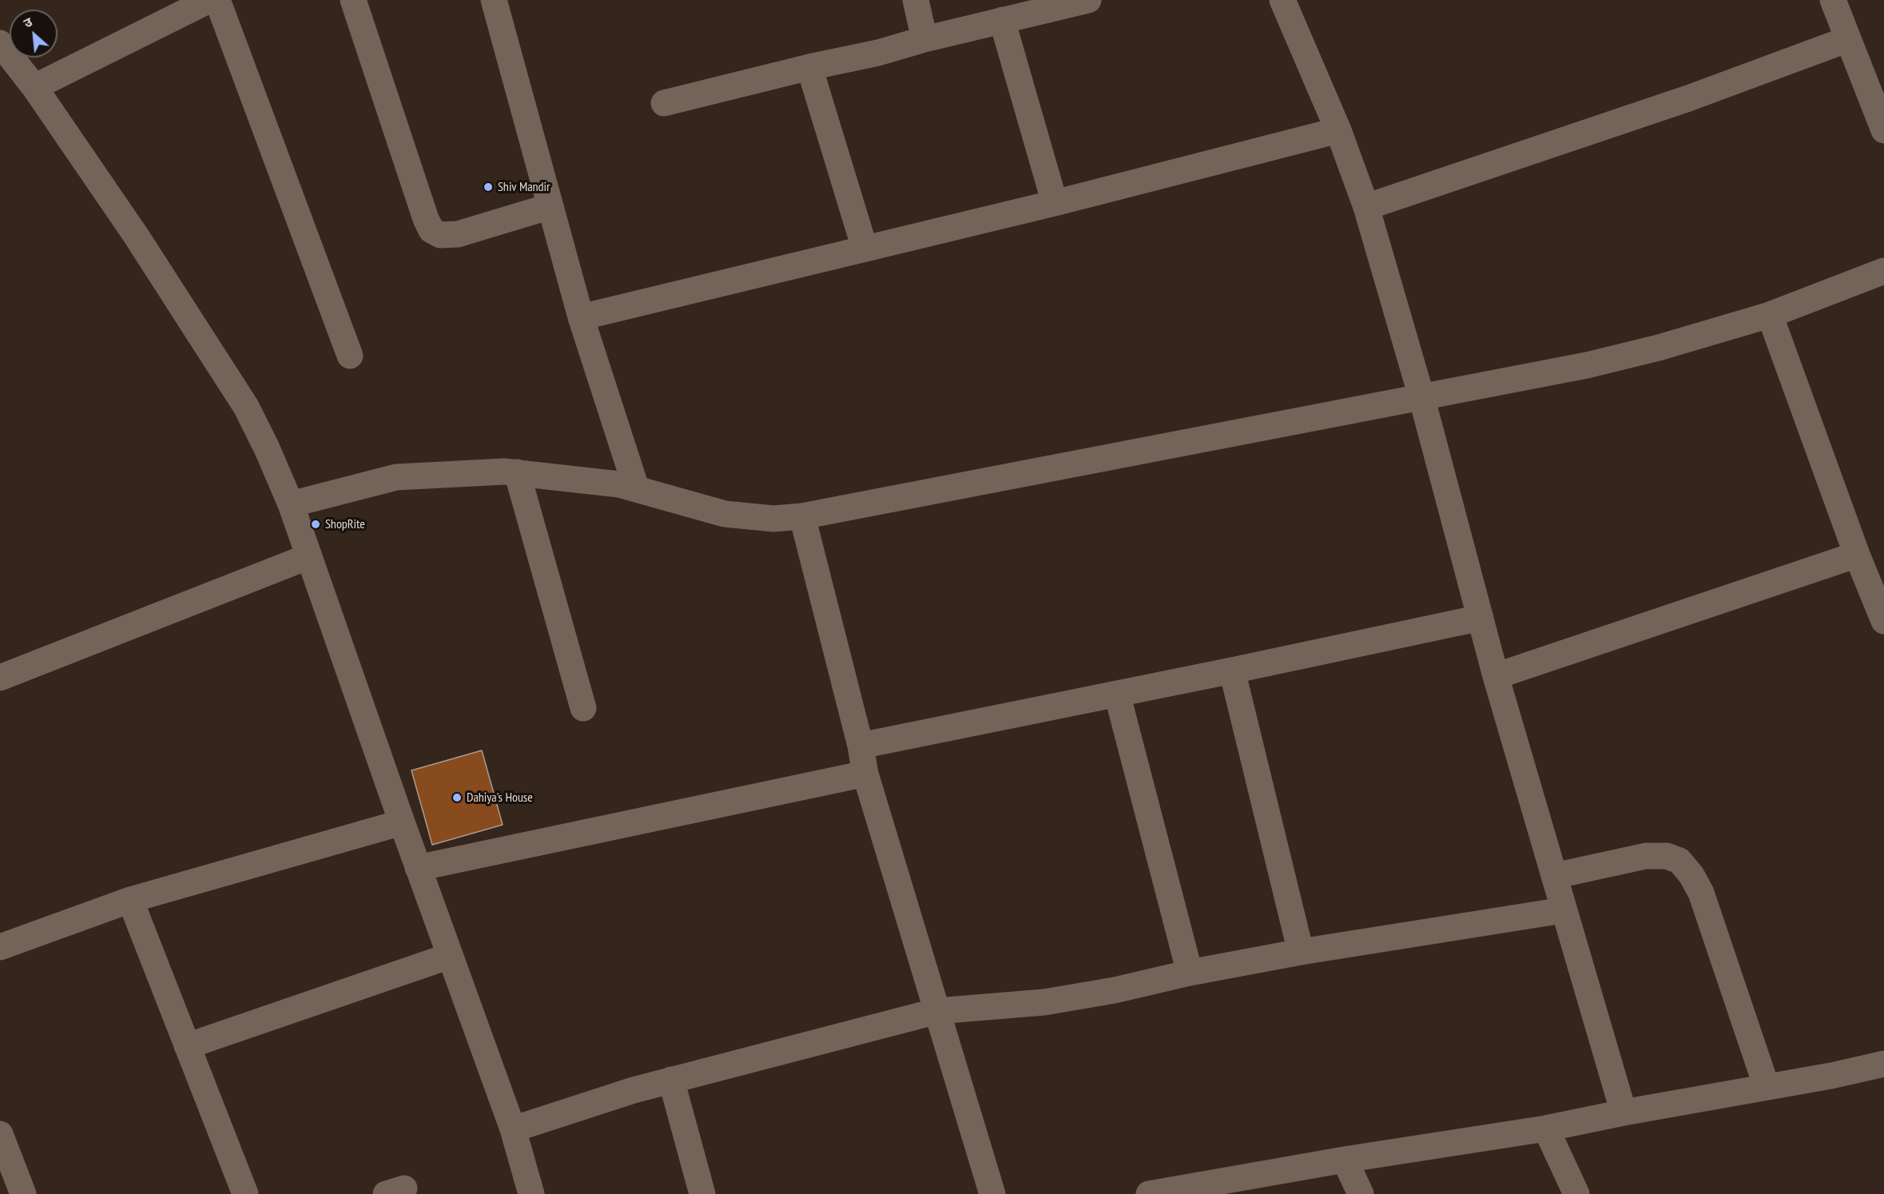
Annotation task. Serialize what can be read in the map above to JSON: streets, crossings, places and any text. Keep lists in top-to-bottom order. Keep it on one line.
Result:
{"places":["Shiv Mandir","ShopRite","Dahiya's House"],"north":"top left"}
